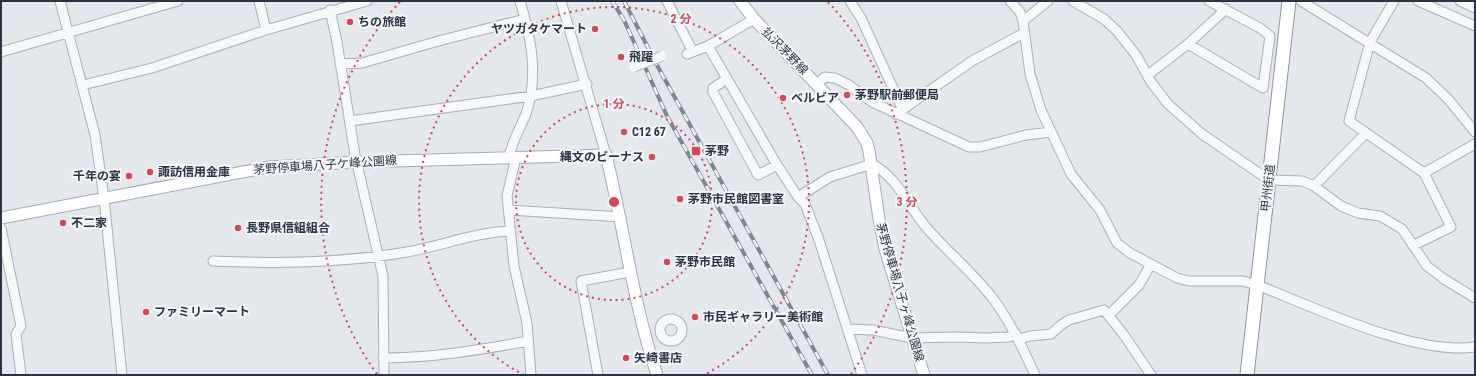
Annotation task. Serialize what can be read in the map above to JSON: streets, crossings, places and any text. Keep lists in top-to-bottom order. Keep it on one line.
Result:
{"streets":{"highway":["甲州街道"],"main road":["払沢茅野線","茅野停車場八子ケ峰公園線","茅野停車場八子ヶ峰公園線"]},"crossings":[["払沢茅野線","茅野停車場八子ヶ峰公園線"]],"places":{"other":["ちの旅館","ヤツガタケマート","飛躍","茅野駅前郵便局","ベルビア","C12 67","縄文のビーナス","諏訪信用金庫","千年の宴","茅野市民館図書室","不二家","長野県信組組合","茅野市民館","ファミリーマート","市民ギャラリー美術館","矢崎書店"],"transit":["茅野"]},"rings":["2 分","1 分","3 分"]}
